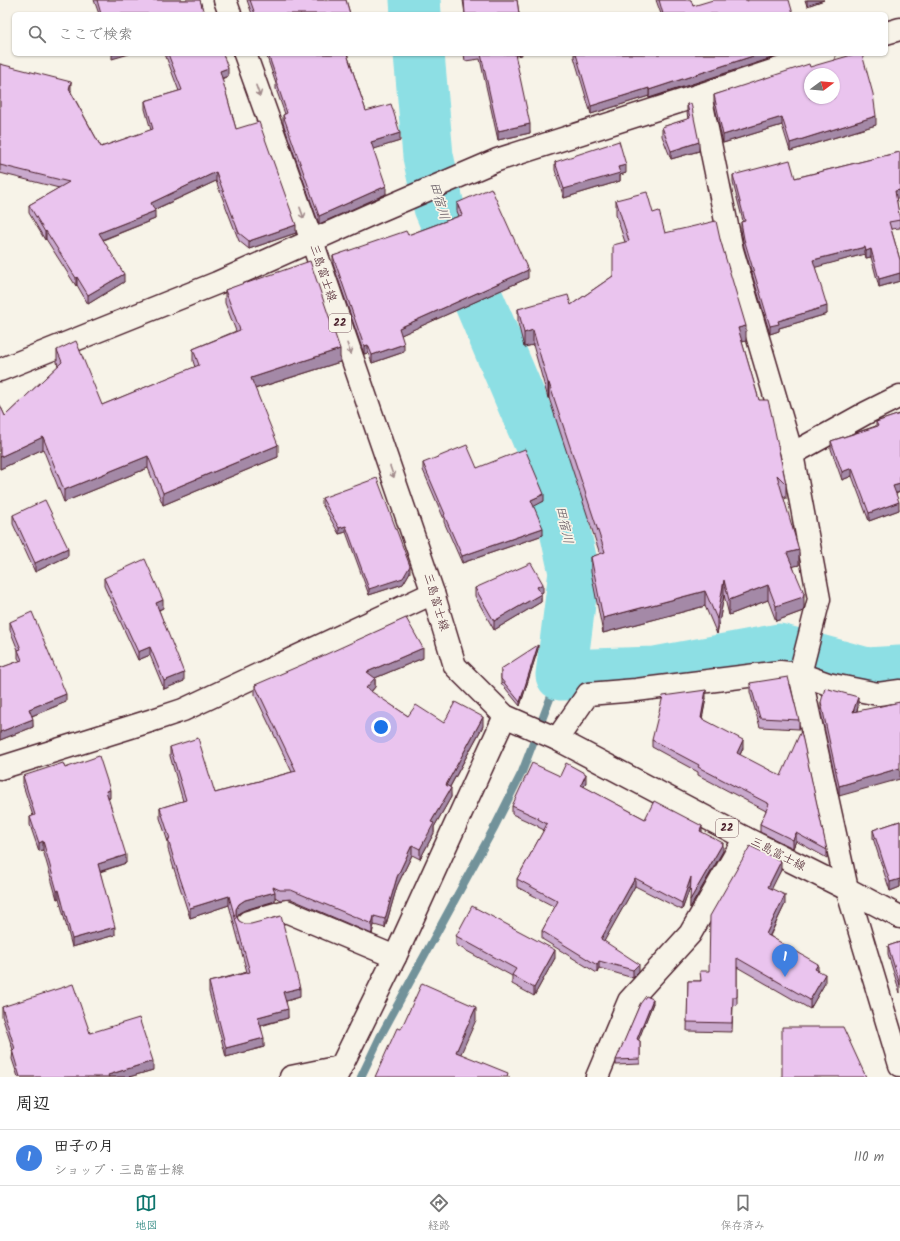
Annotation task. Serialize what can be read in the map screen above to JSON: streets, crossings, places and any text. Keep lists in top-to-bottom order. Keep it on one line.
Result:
{"streets":{"street":["三島富士線","22"]},"one_way":["三島富士線"],"water":["田宿川"],"north":"right","page":{"search":"ここで検索","pins":"1","heading":"周辺","list":[{"mark":"1","name":"田子の月","note":"ショップ · 三島富士線","value":"110 m"}],"nav":["地図","経路","保存済み"]}}
